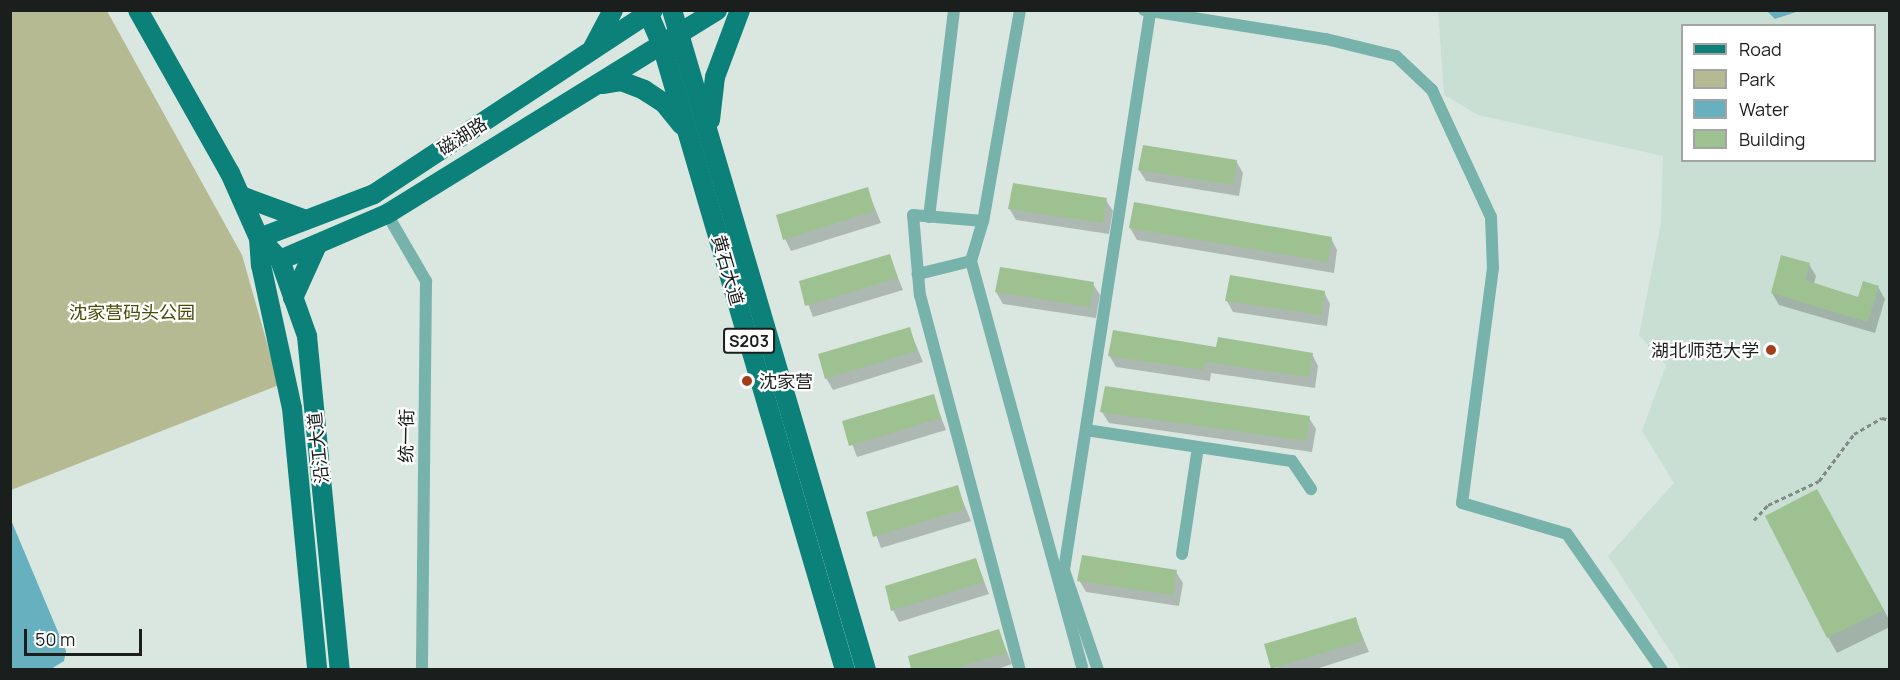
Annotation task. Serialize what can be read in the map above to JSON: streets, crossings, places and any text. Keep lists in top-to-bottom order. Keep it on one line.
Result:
{"streets":{"main road":["磁湖路","黄石大道","S203","沿江大道"],"street":["统一街"]},"crossings":[["磁湖路","黄石大道"],["磁湖路","统一街"],["磁湖路","沿江大道"]],"parks":["沈家营码头公园"],"places":["湖北师范大学","沈家营"],"legend":["Road","Park","Water","Building"],"scale_bar":"50 m"}
